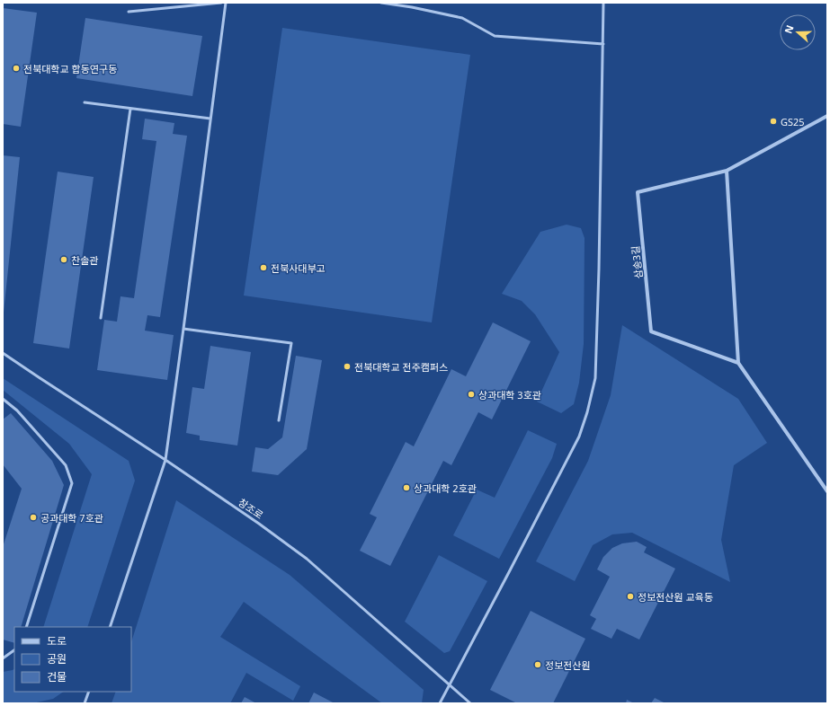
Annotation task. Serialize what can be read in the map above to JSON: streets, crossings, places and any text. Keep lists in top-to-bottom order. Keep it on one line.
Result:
{"streets":{"street":["삼송3길"],"lane":["창조로"]},"places":["전북대학교 합동연구동","GS25","찬솔관","전북사대부고","전북대학교 전주캠퍼스","상과대학 3호관","상과대학 2호관","공과대학 7호관","정보전산원 교육동","정보전산원"],"legend":["도로","공원","건물"],"north":"left"}
